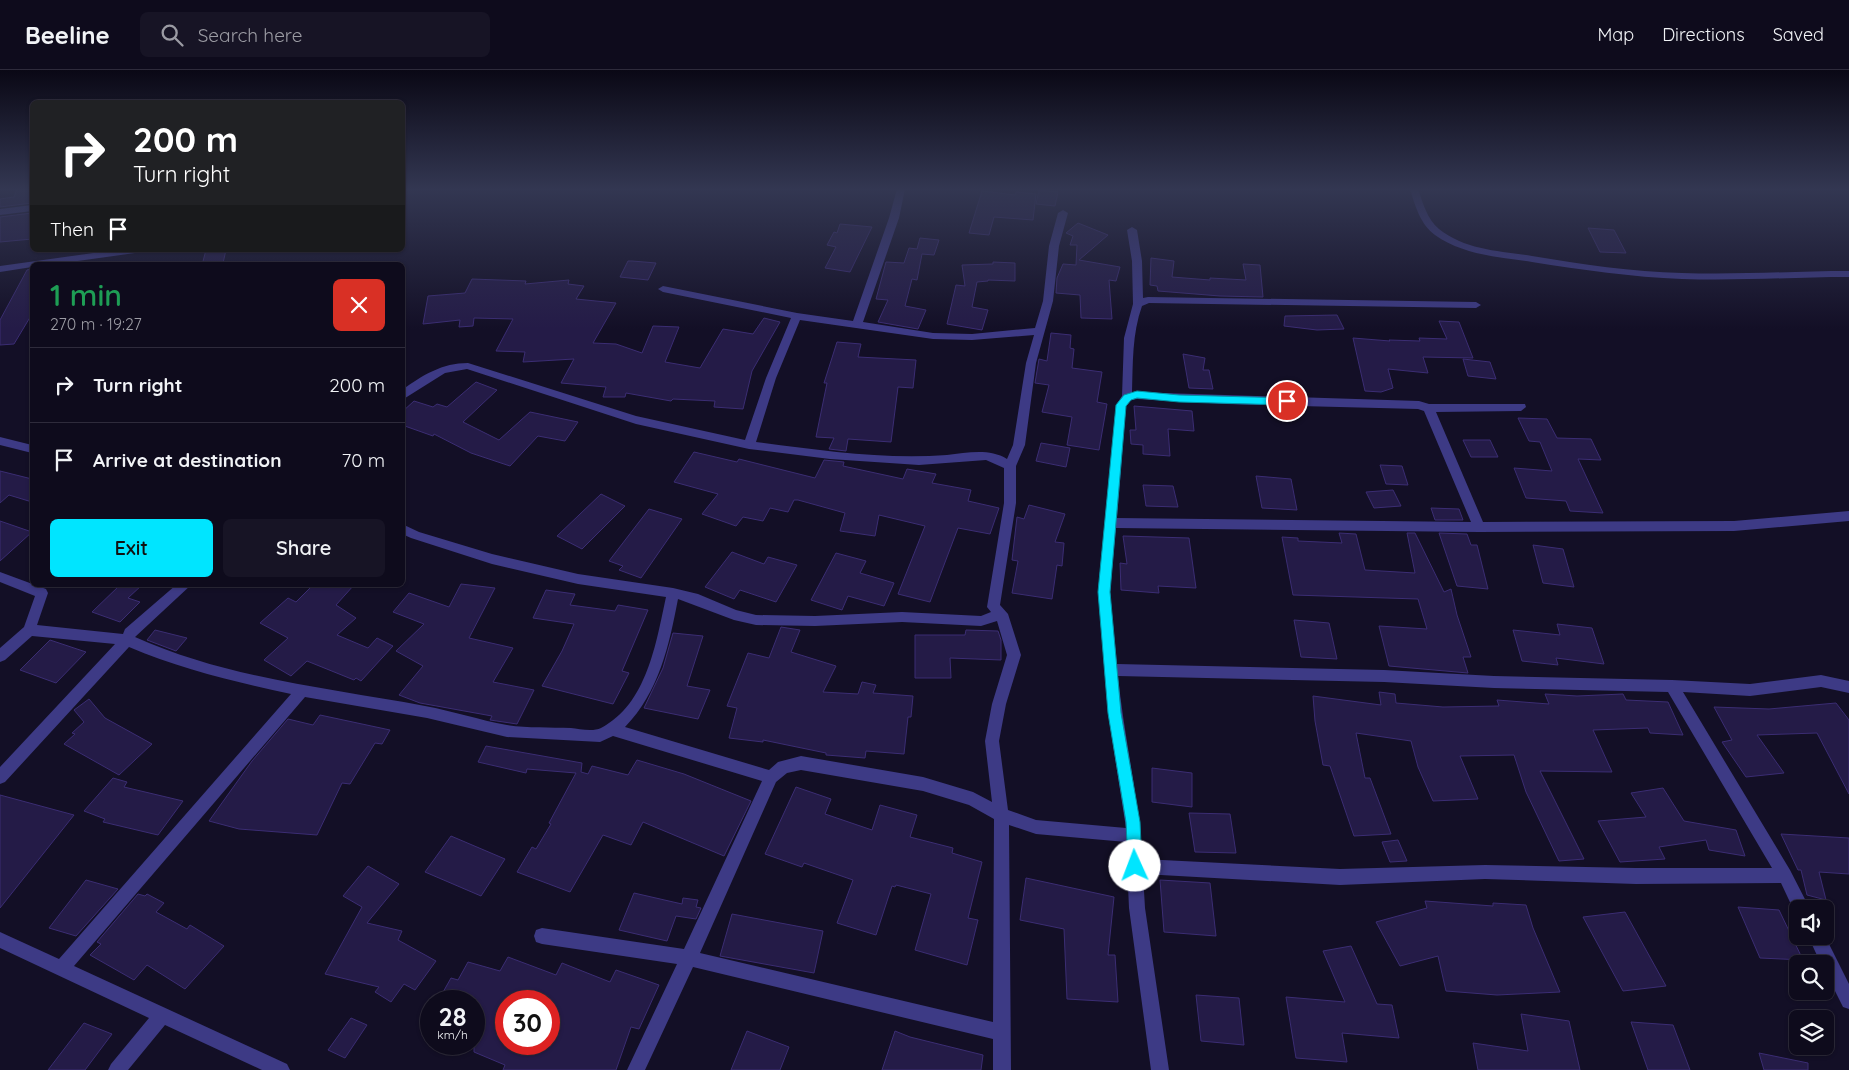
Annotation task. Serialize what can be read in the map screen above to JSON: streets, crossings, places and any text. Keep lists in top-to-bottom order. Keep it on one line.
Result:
{"page":{"header":"Beeline","search":"Search here","nav":["Map","Directions","Saved"],"turn":["200 m","Turn right"],"then":"Then","heading":["1 min","270 m · 19:27"],"list":[{"name":"Turn right","value":"200 m"},{"name":"Arrive at destination","value":"70 m"}],"buttons":["Exit","Share"],"speed":"28 km/h","limit":"30"}}
